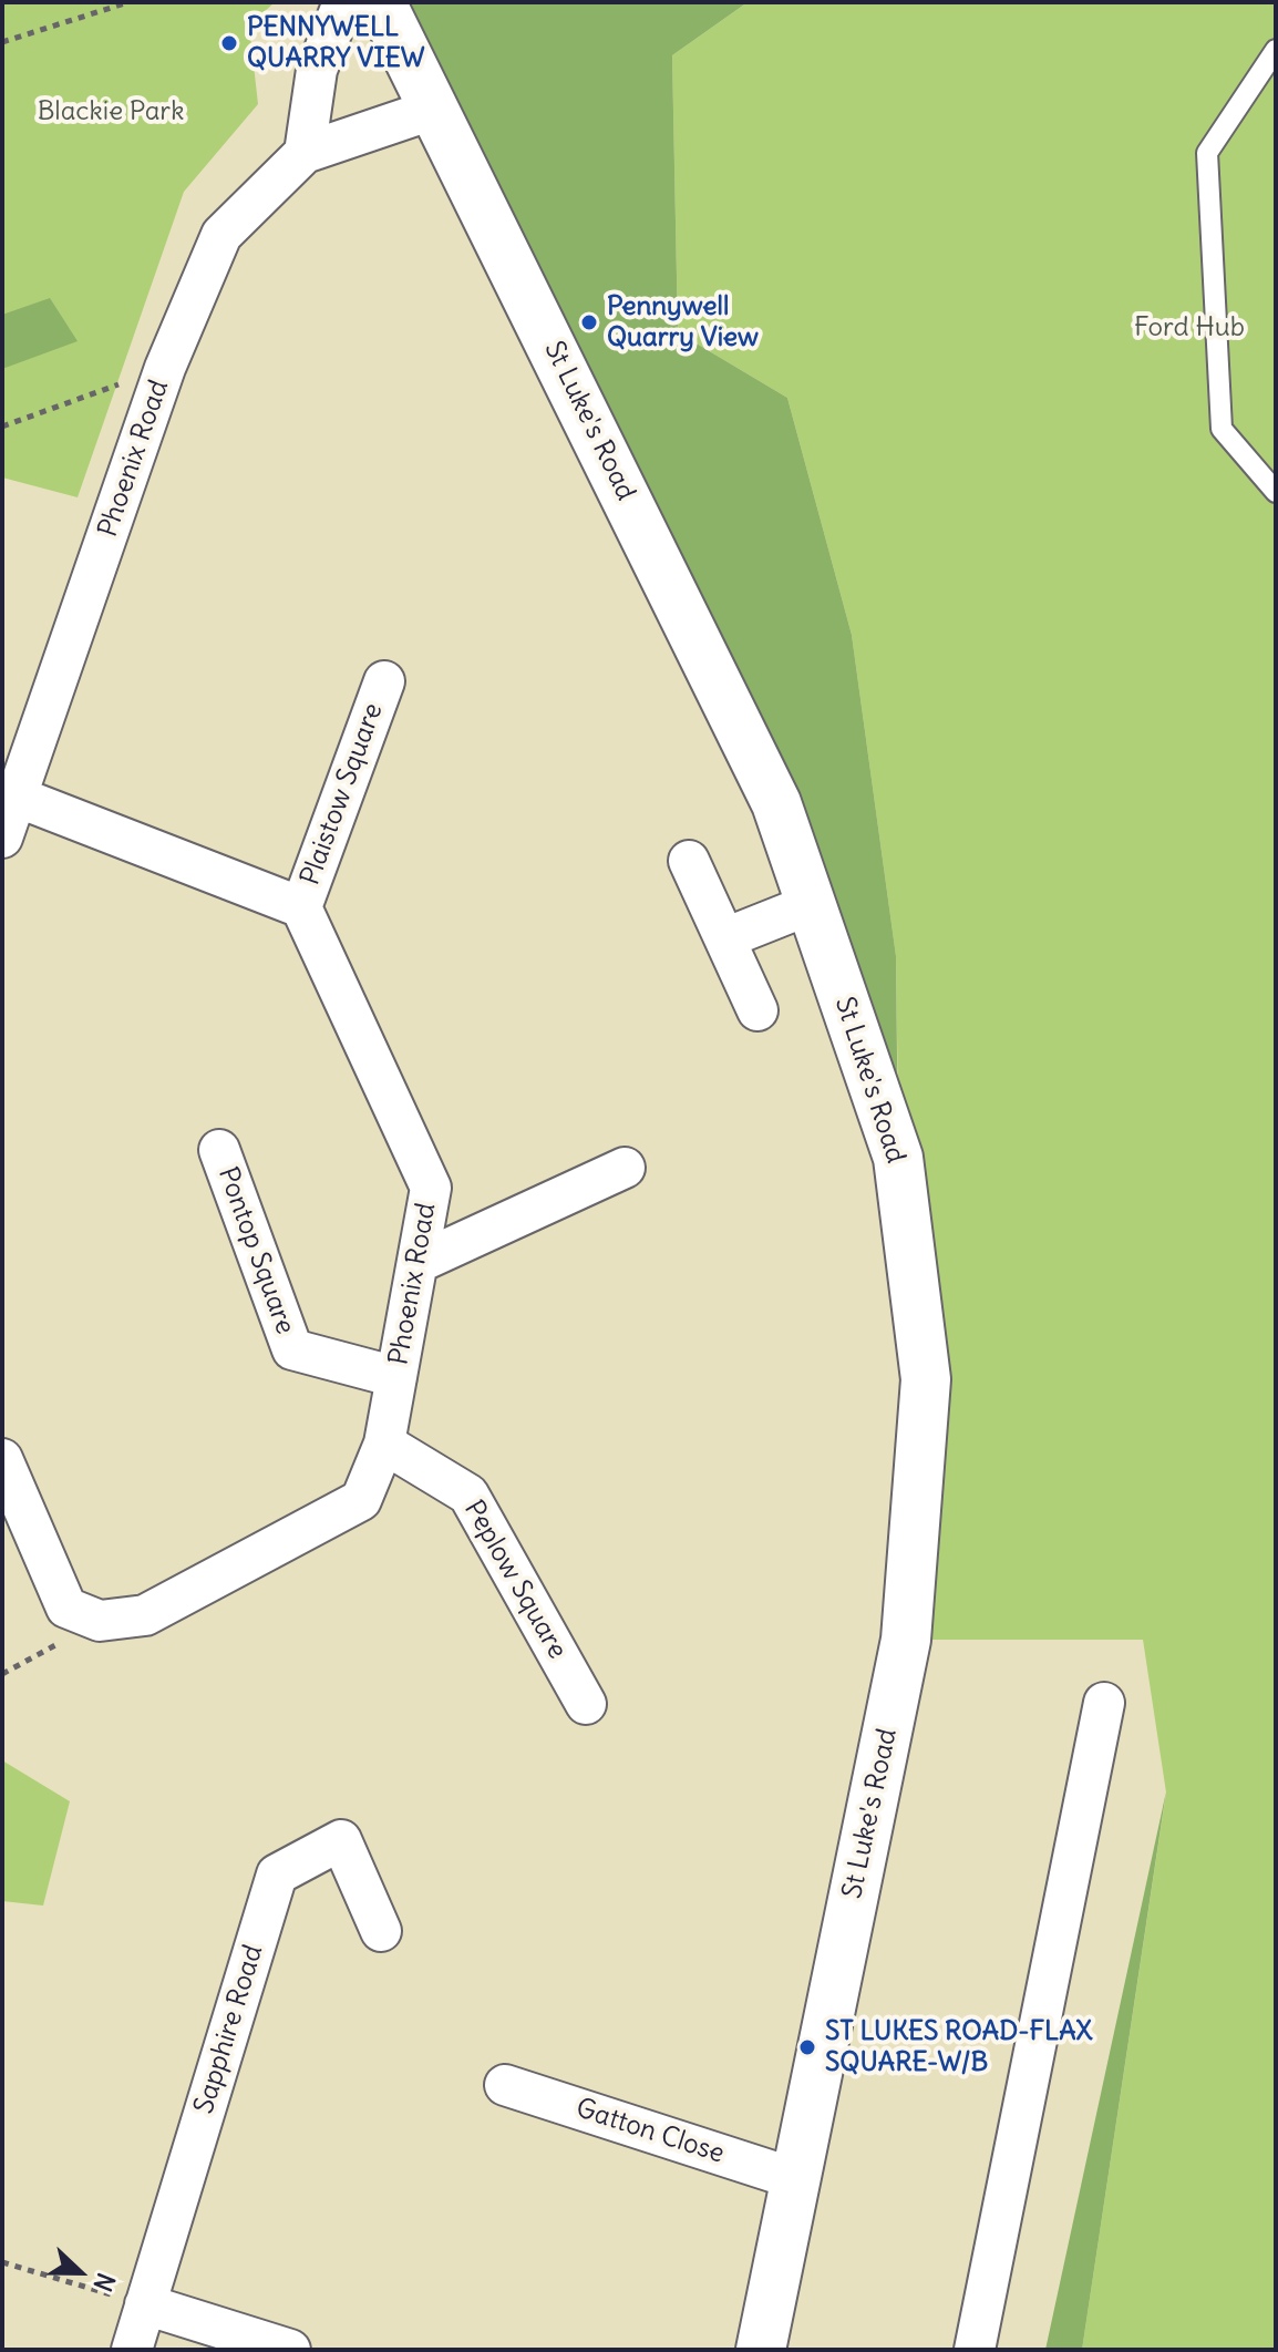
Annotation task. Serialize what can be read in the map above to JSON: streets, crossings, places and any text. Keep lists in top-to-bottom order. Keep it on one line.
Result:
{"streets":{"street":["St Luke's Road","Phoenix Road","Plaistow Square","Pontop Square","Peplow Square","Sapphire Road","Gatton Close"]},"crossings":[["St Luke's Road","Phoenix Road"],["St Luke's Road","Gatton Close"],["Phoenix Road","Plaistow Square"],["Phoenix Road","Pontop Square"],["Phoenix Road","Peplow Square"]],"parks":["Blackie Park","Ford Hub"],"places":["PENNYWELL QUARRY VIEW","Pennywell Quarry View","ST LUKES ROAD-FLAX SQUARE-W/B"],"north":"right"}
